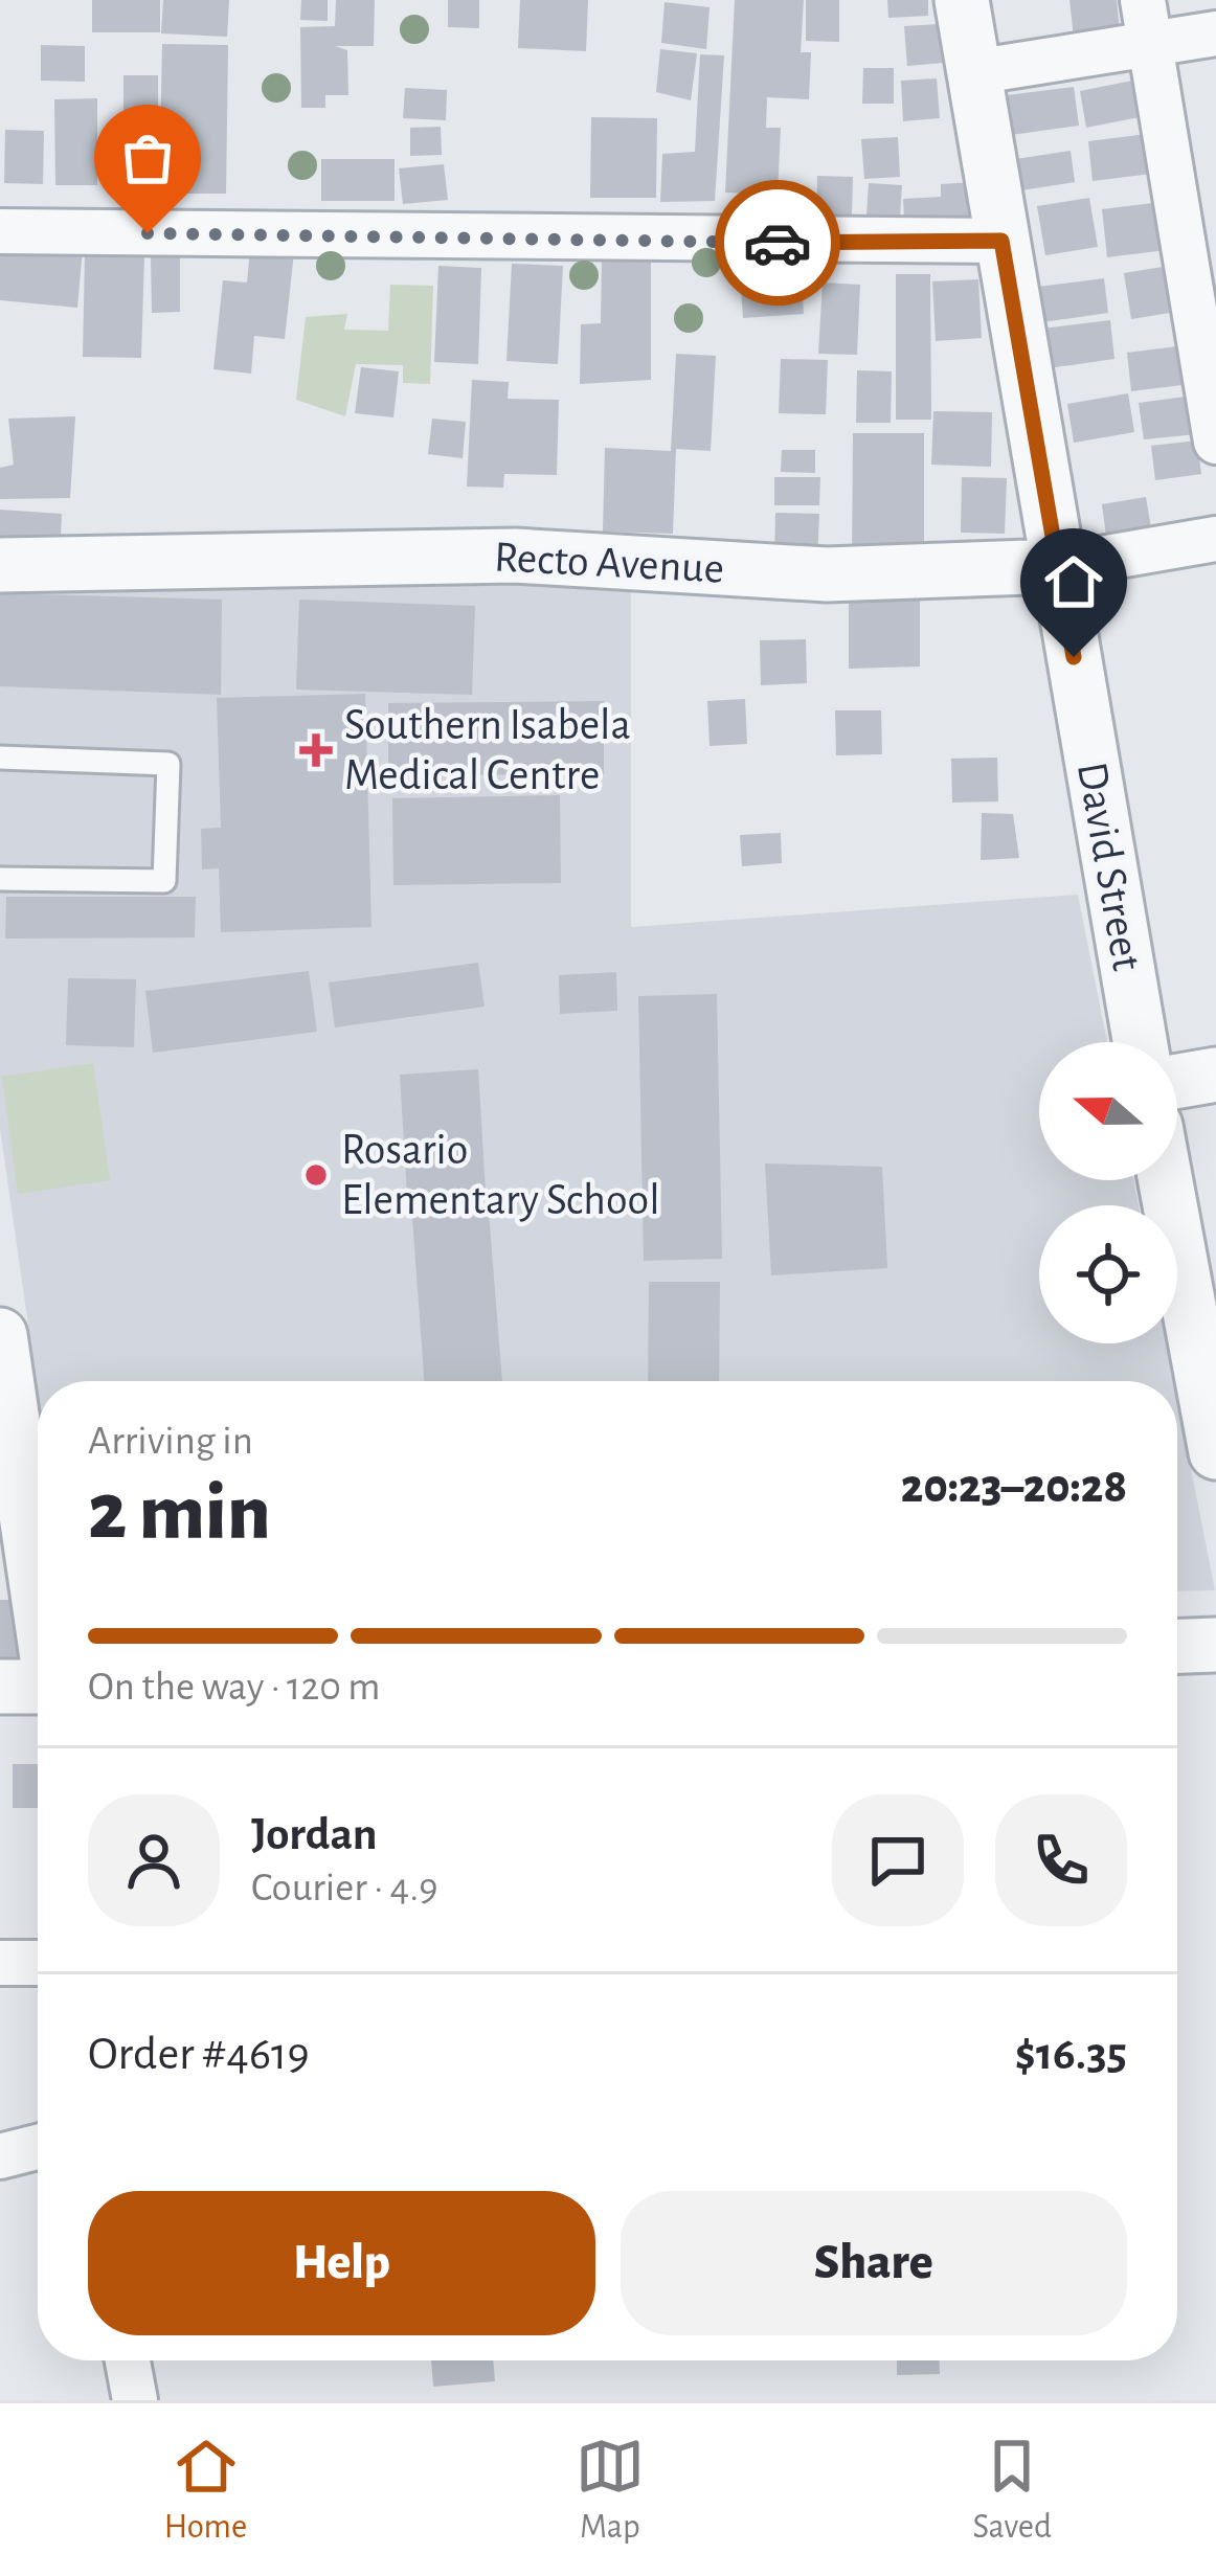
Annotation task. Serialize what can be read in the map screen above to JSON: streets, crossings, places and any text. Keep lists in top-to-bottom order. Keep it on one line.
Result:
{"streets":{"street":["Recto Avenue","David Street"]},"crossings":[["Recto Avenue","David Street"]],"places":{"health":["Southern Isabela Medical Centre"],"other":["Rosario Elementary School"]},"north":"left","page":{"heading":["2 min","Arriving in","20:23–20:28"],"panel":["Jordan","Courier · 4.9","Order #4619","$16.35"],"bar":"On the way · 120 m","buttons":["Help","Share"],"tabs":["Home","Map","Saved"]}}
